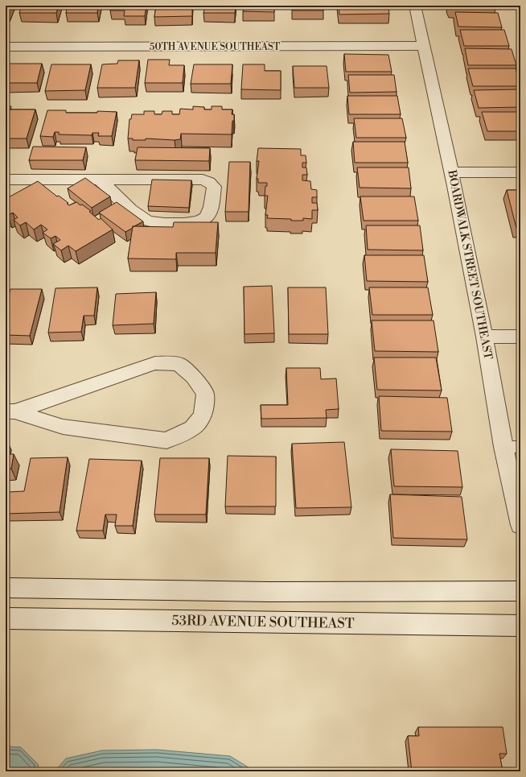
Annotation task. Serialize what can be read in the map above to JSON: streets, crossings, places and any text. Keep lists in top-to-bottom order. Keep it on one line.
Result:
{"streets":{"street":["50TH AVENUE SOUTHEAST","BOARDWALK STREET SOUTHEAST","53RD AVENUE SOUTHEAST"]},"crossings":[["50TH AVENUE SOUTHEAST","BOARDWALK STREET SOUTHEAST"]]}
